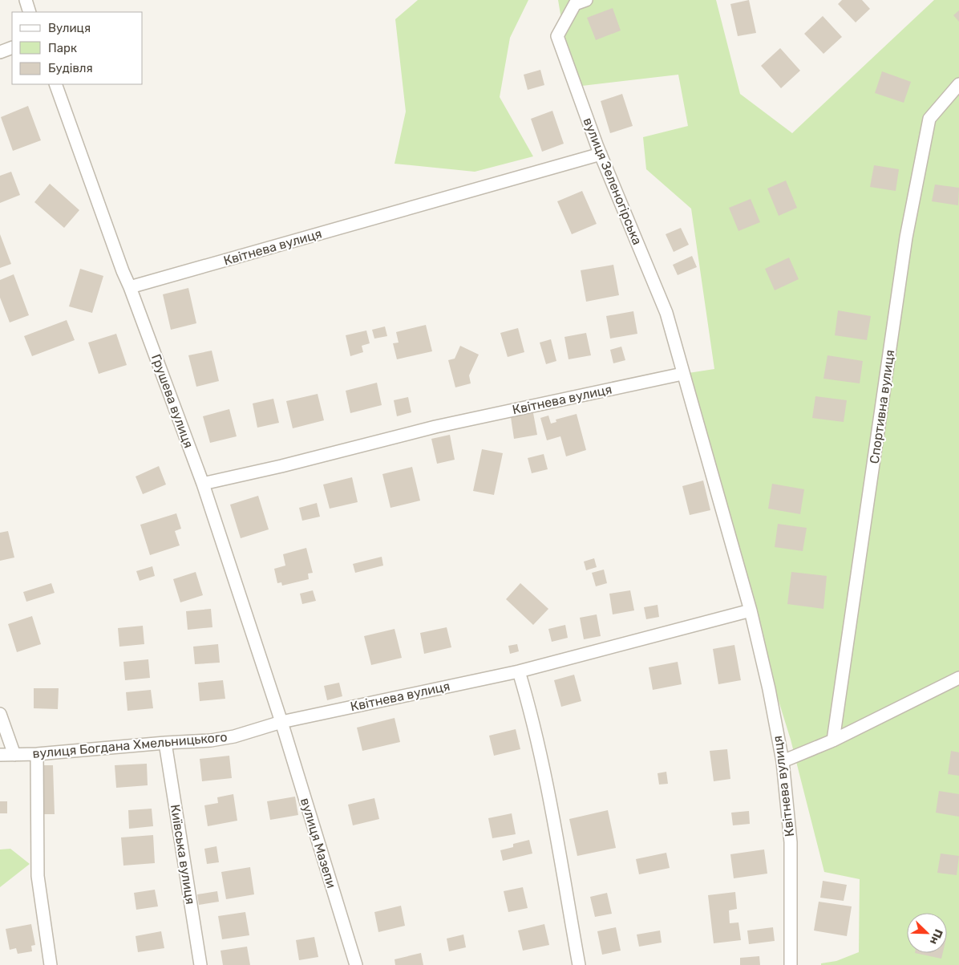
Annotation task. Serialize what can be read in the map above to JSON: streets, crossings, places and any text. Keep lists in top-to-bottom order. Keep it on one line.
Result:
{"streets":{"street":["вулиця Зеленогірська","Квітнева вулиця","Грушева вулиця","Спортивна вулиця","вулиця Богдана Хмельницького","вулиця Мазепи","Київська вулиця"]},"crossings":[["вулиця Зеленогірська","Квітнева вулиця"],["Квітнева вулиця","Грушева вулиця"],["Квітнева вулиця","вулиця Богдана Хмельницького"],["Квітнева вулиця","вулиця Мазепи"],["Грушева вулиця","вулиця Богдана Хмельницького"],["Грушева вулиця","вулиця Мазепи"],["вулиця Богдана Хмельницького","вулиця Мазепи"],["вулиця Богдана Хмельницького","Київська вулиця"]],"legend":["Вулиця","Парк","Будівля"],"north":"bottom right"}
